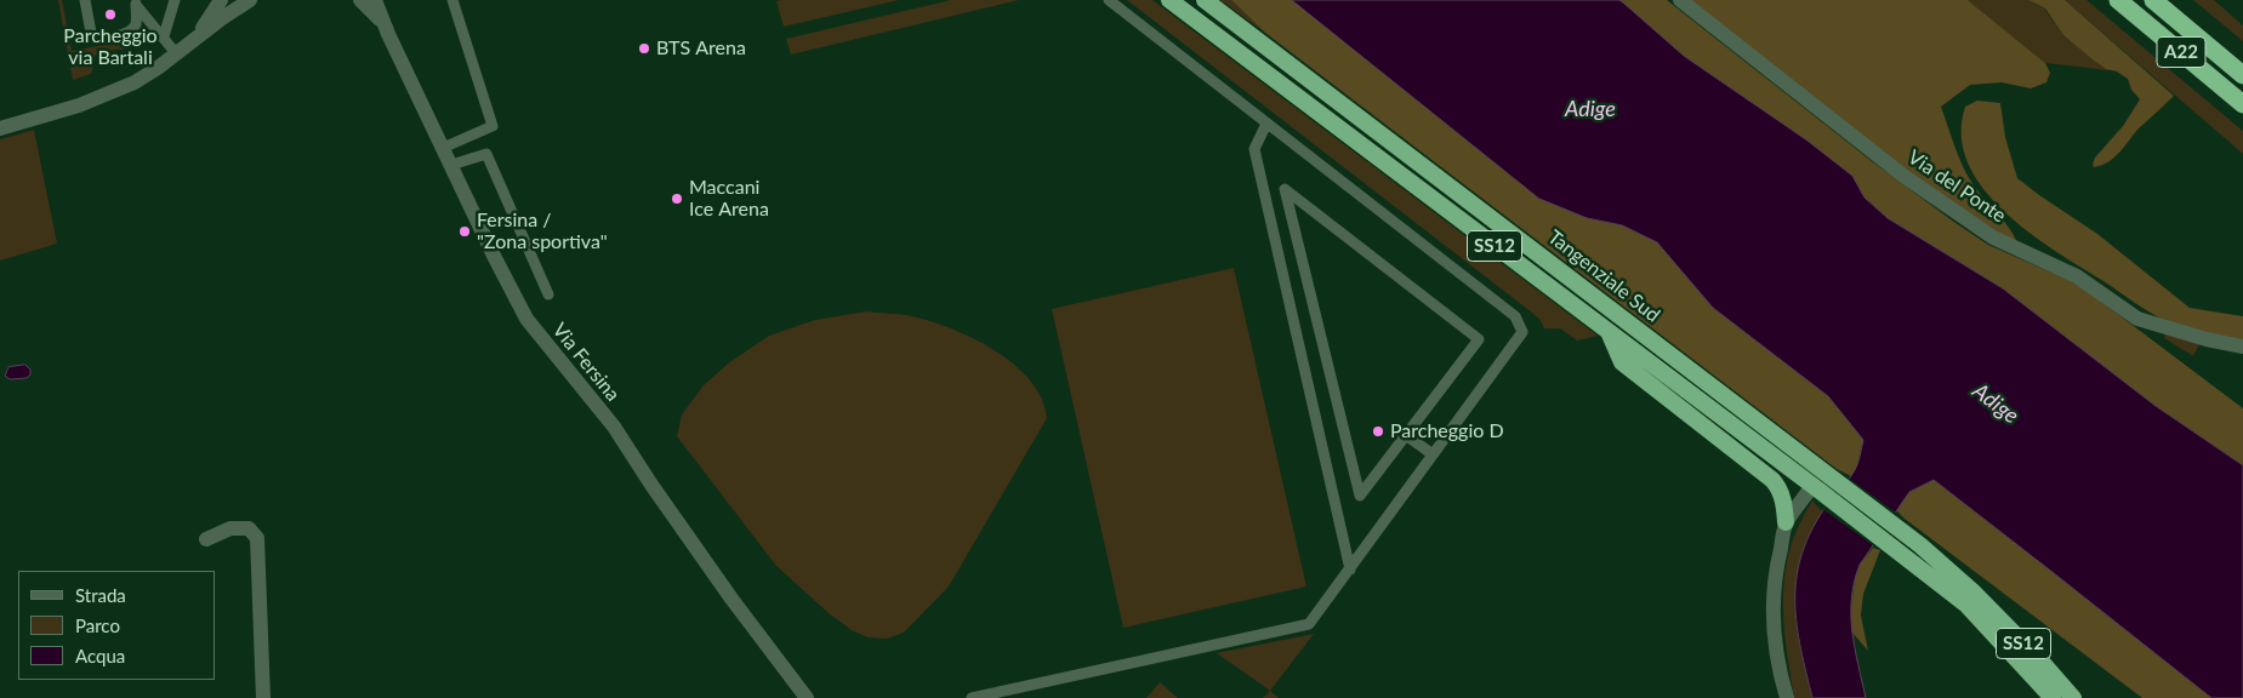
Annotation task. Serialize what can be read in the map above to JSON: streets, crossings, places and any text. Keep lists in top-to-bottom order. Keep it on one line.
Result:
{"streets":{"highway":["A22","SS12","Tangenziale Sud"],"street":["Via del Ponte","Via Fersina"]},"crossings":[["SS12","Tangenziale Sud"]],"water":["Adige"],"places":["Parcheggio via Bartali","BTS Arena","Maccani Ice Arena","Fersina / \"Zona sportiva\"","Parcheggio D"],"legend":["Strada","Parco","Acqua"]}
